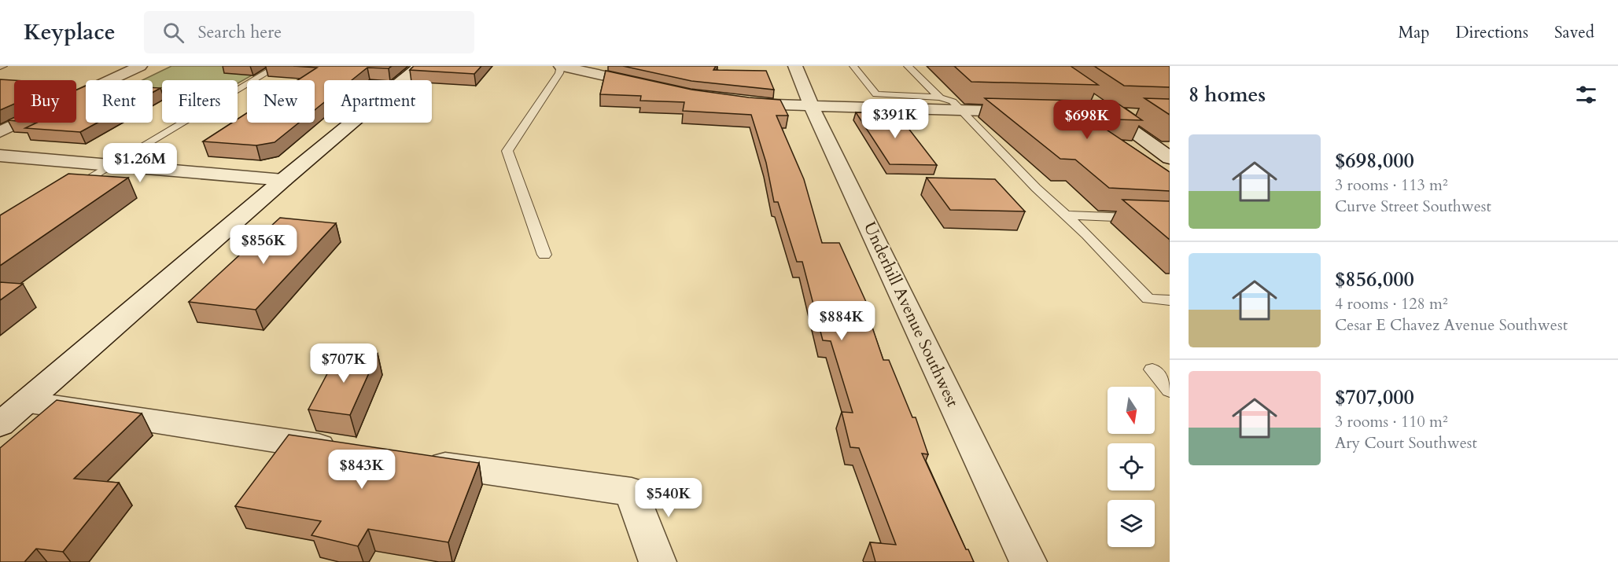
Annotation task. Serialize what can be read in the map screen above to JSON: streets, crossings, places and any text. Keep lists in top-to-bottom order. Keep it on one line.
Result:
{"streets":{"street":["Underhill Avenue Southwest"]},"north":"bottom","page":{"header":"Keyplace","search":"Search here","nav":["Map","Directions","Saved"],"heading":"8 homes","chip":["Buy","Rent","Filters","New","Apartment"],"price":["$391K","$698K","$1.26M","$856K","$884K","$707K","$843K","$540K"],"list":[{"name":"$698,000","note":"3 rooms · 113 m² · Curve Street Southwest"},{"name":"$856,000","note":"4 rooms · 128 m² · Cesar E Chavez Avenue Southwest"},{"name":"$707,000","note":"3 rooms · 110 m² · Ary Court Southwest"}]}}
